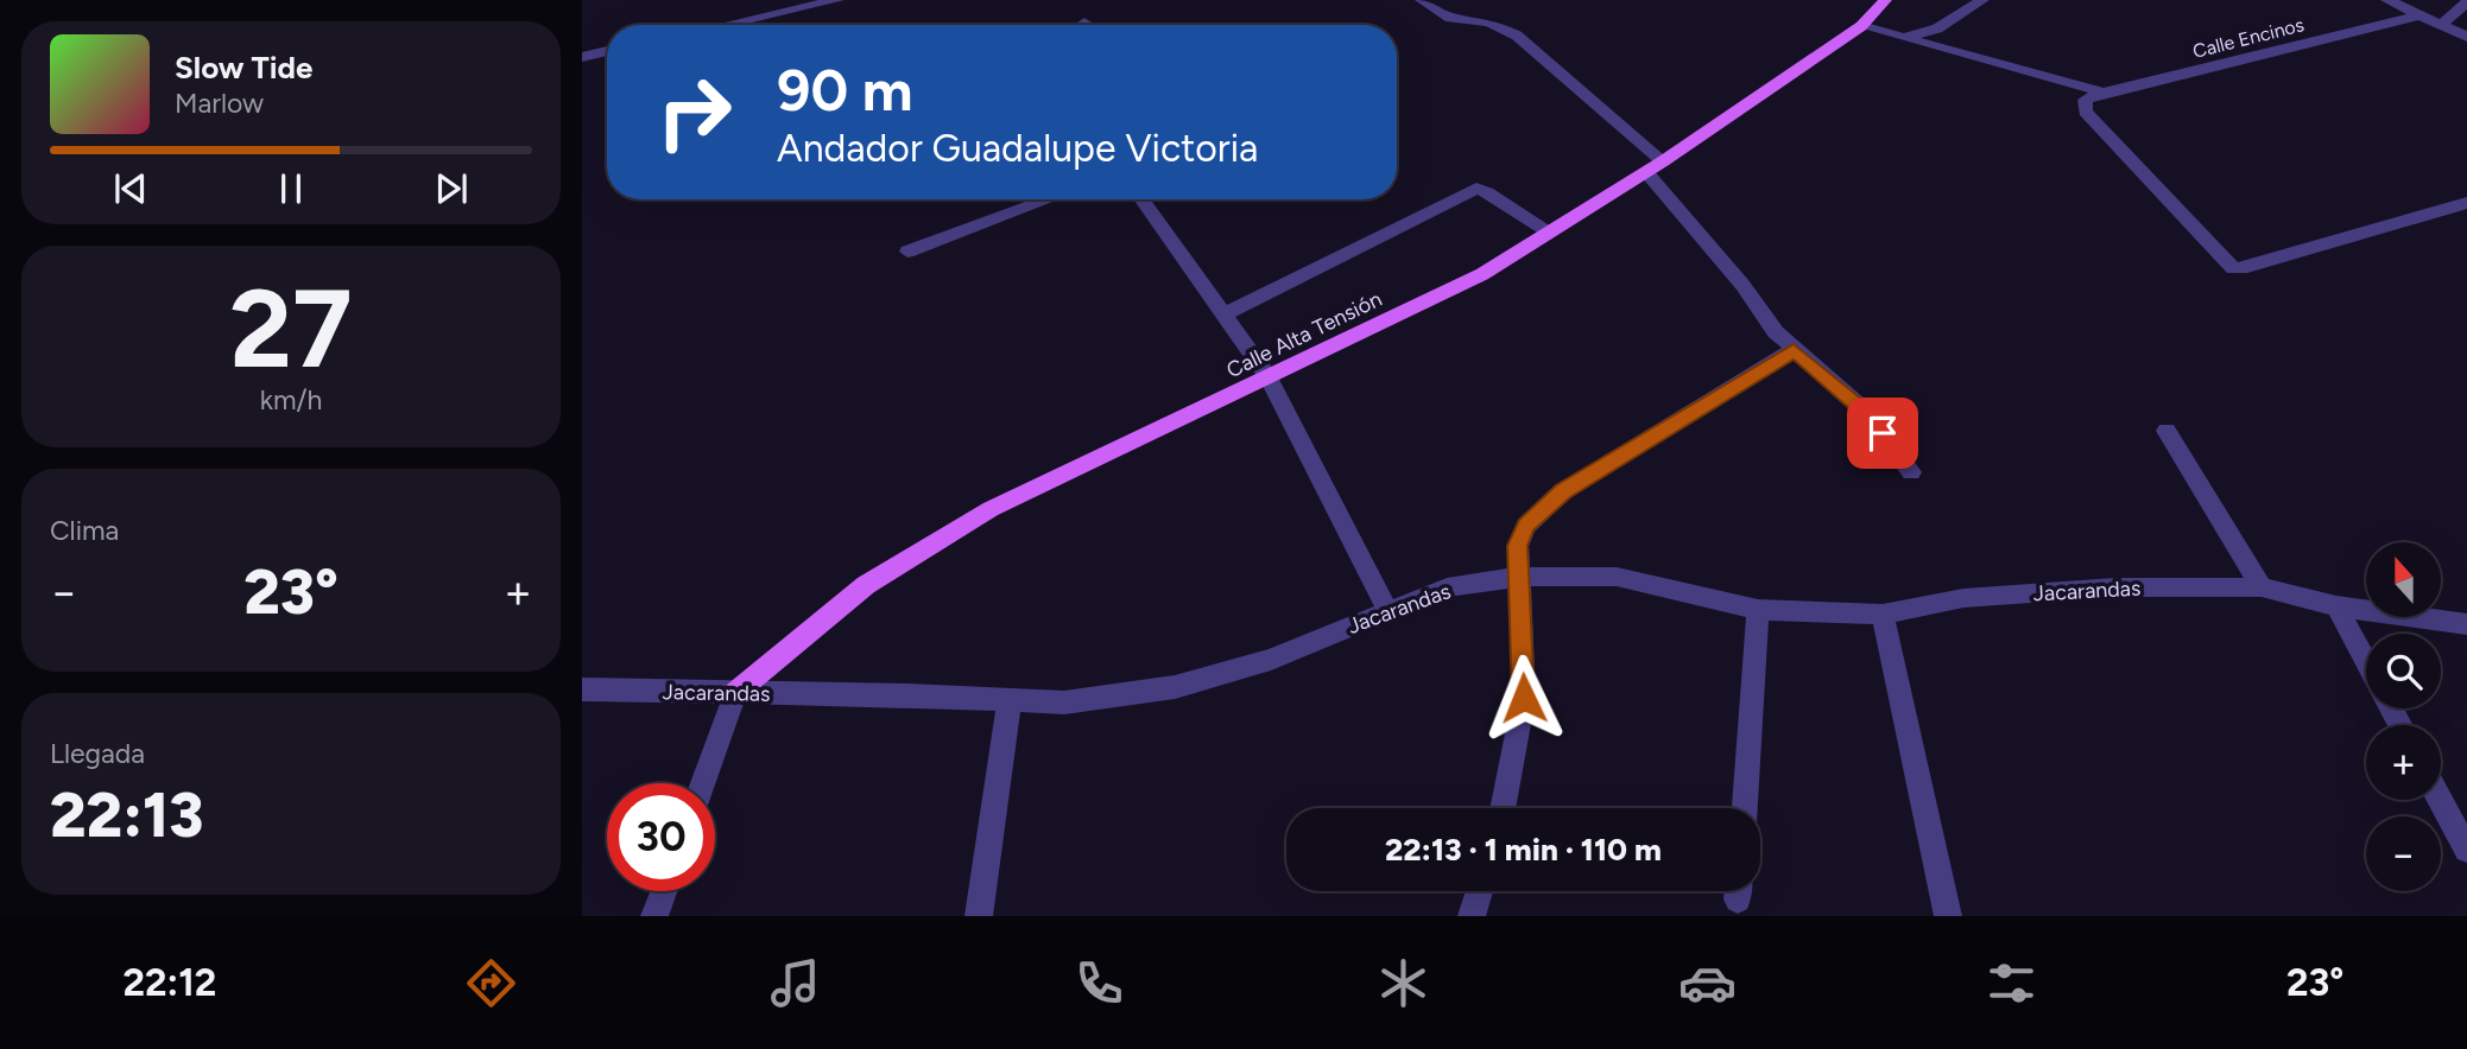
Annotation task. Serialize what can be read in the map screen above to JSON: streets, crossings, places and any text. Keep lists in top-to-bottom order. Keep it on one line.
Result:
{"streets":{"main road":["Calle Alta Tensión"],"street":["Calle Encinos","Jacarandas"]},"crossings":[["Calle Alta Tensión","Jacarandas"]],"north":"top","page":{"turn":["90 m","Andador Guadalupe Victoria"],"song":["Slow Tide","Marlow"],"tile":[["27","km/h"],"Clima",["Llegada","22:13"]],"map_buttons":["+","−"],"heat":["−","23°","+"],"limit":"30","trip":"22:13 · 1 min · 110 m","tabs":["22:12","23°"]}}
